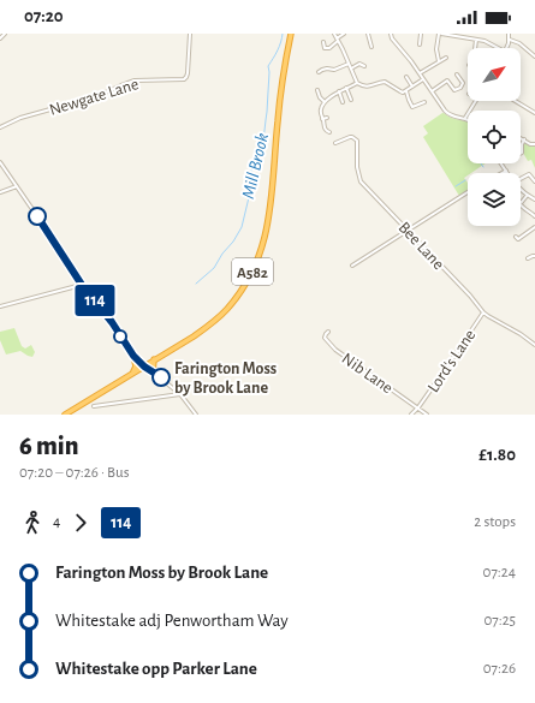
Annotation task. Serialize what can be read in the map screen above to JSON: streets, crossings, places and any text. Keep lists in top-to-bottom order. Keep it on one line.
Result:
{"streets":{"highway":["A582"],"street":["Newgate Lane","Bee Lane","Lord's Lane","Nib Lane"]},"crossings":[["Bee Lane","Lord's Lane"],["Lord's Lane","Nib Lane"]],"water":["Mill Brook"],"places":["Farington Moss by Brook Lane"],"lines":["bus line 114"],"north":"top right","page":{"status":"07:20","on_map":"114","heading":["6 min","07:20 – 07:26 · Bus","£1.80"],"legs":["4","114","2 stops"],"list":[{"name":"Farington Moss by Brook Lane","value":"07:24"},{"name":"Whitestake adj Penwortham Way","value":"07:25"},{"name":"Whitestake opp Parker Lane","value":"07:26"}]}}
